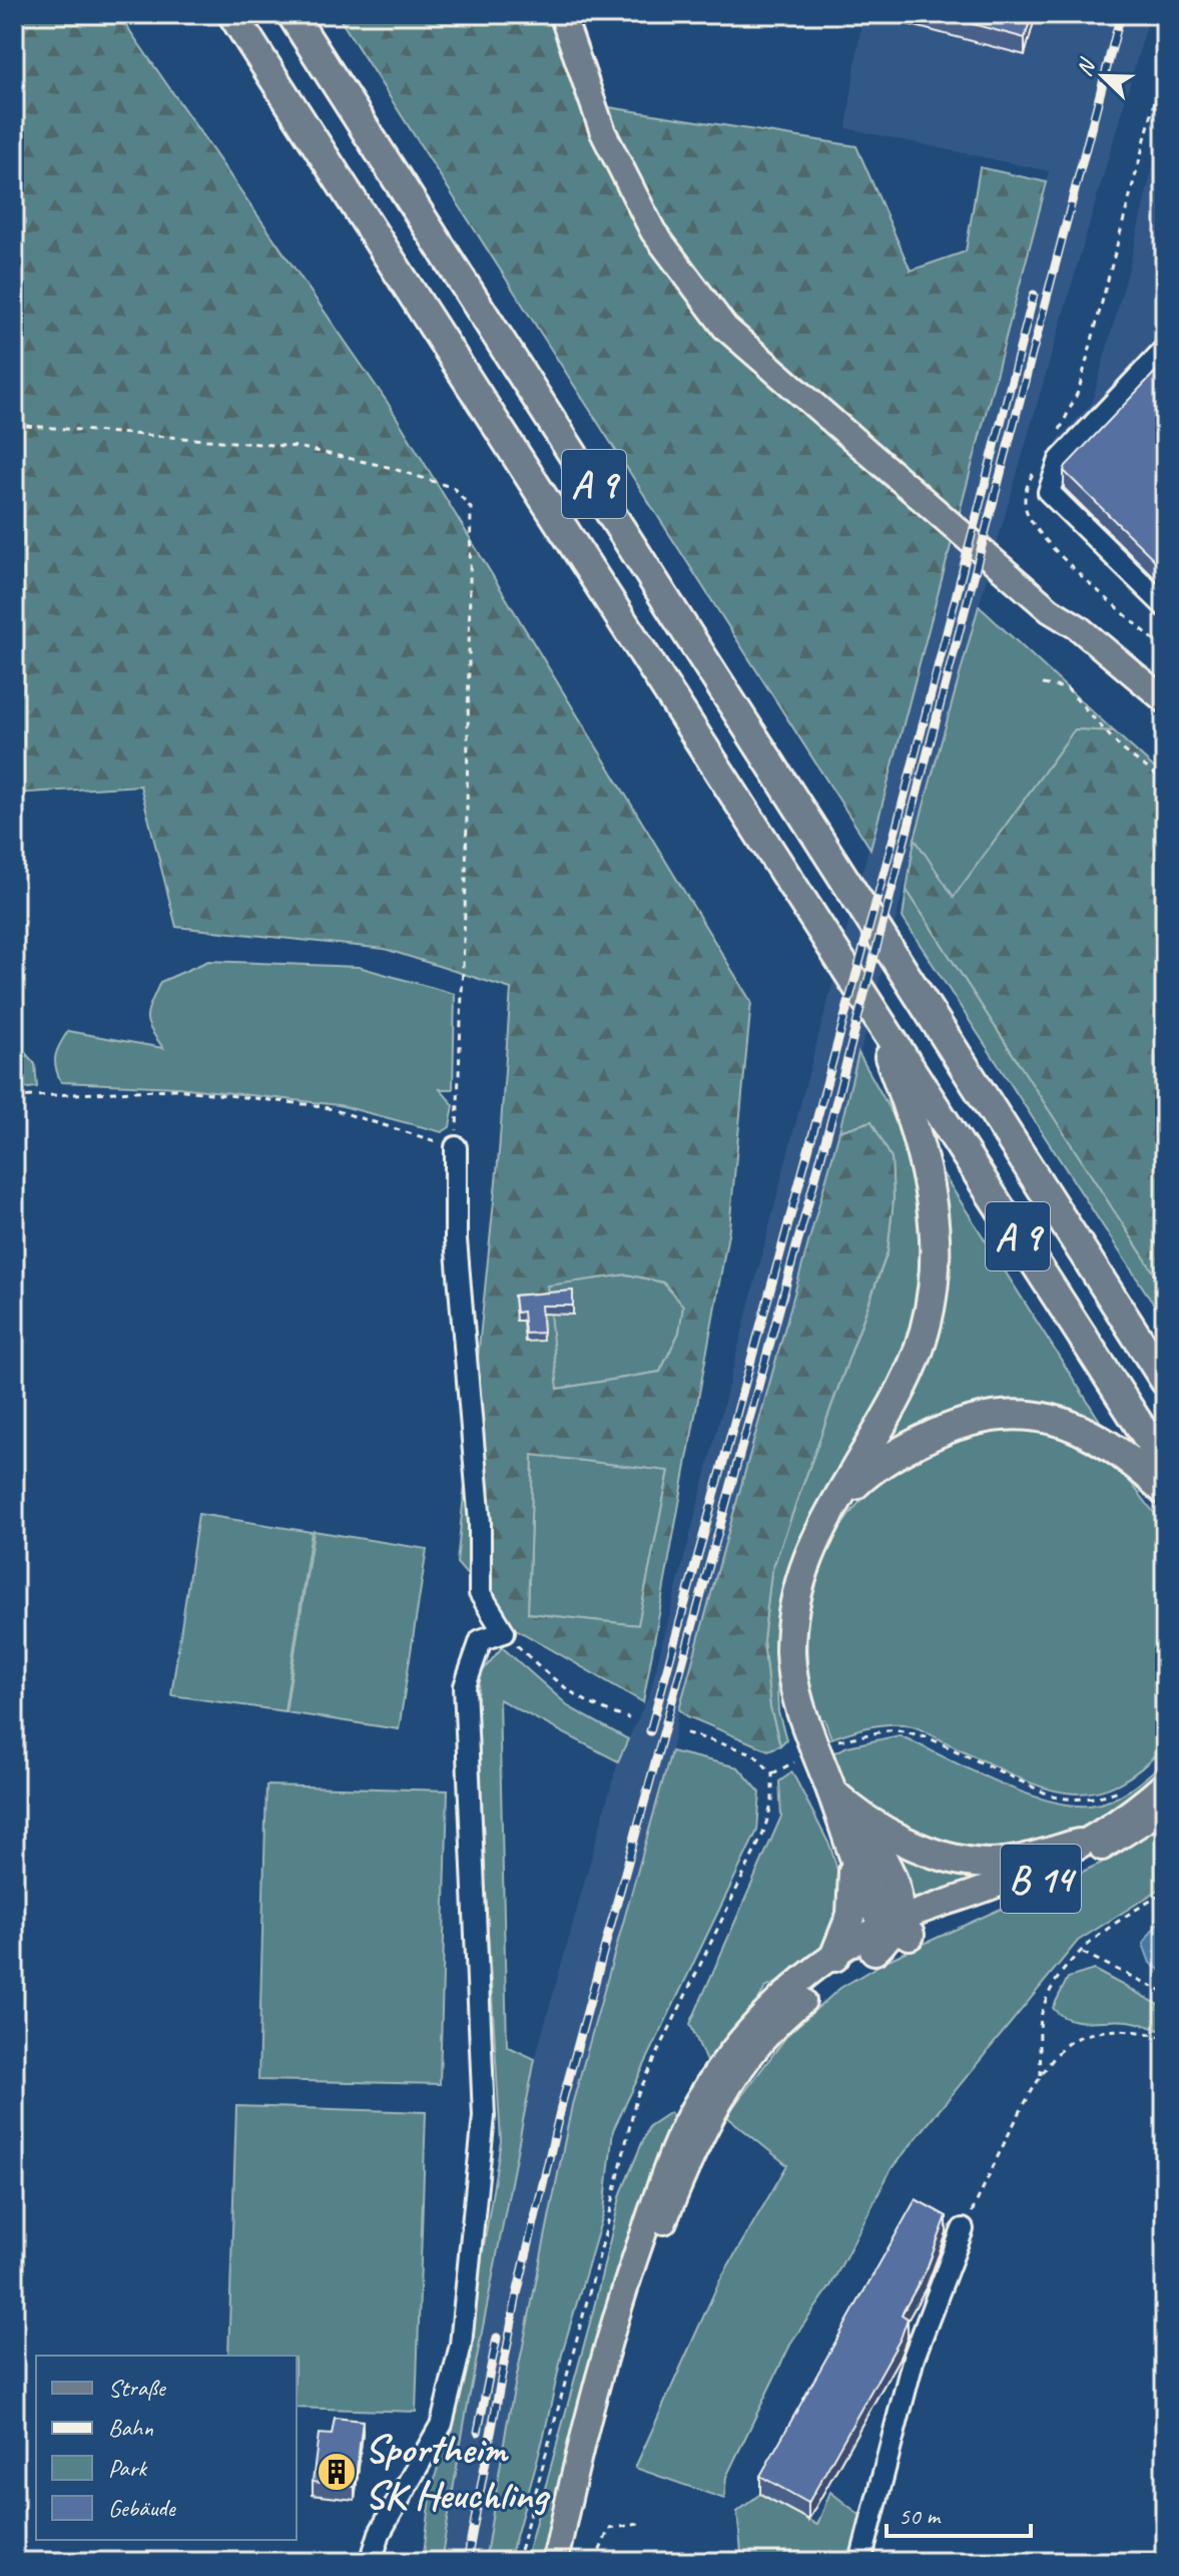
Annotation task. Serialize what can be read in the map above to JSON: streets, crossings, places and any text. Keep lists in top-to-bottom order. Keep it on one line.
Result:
{"streets":{"highway":["A 9"],"main road":["B 14"]},"places":{"building":["Sportheim SK Heuchling"]},"legend":["Straße","Bahn","Park","Gebäude"],"scale_bar":"50 m","north":"top left"}
